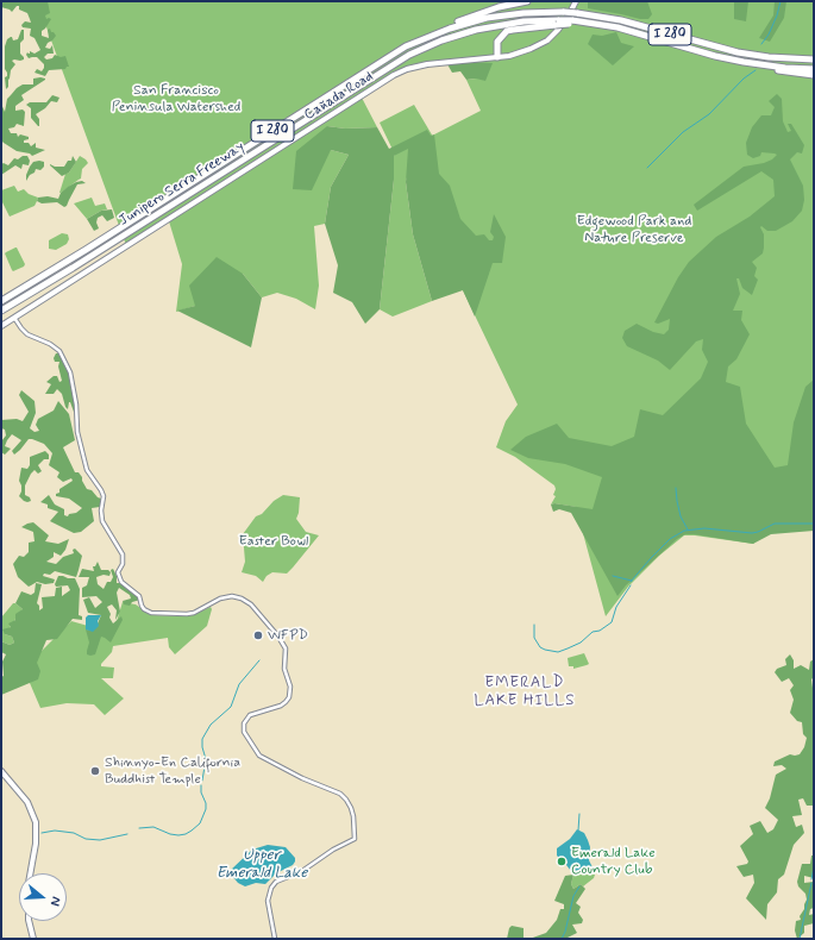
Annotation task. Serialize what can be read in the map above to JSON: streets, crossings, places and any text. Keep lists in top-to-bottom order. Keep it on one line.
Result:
{"streets":{"highway":["I 280","Junipero Serra Freeway"],"main road":["Cañada Road"]},"districts":["EMERALD LAKE HILLS"],"water":["Upper Emerald Lake"],"parks":["San Francisco Peninsula Watershed","Edgewood Park and Nature Preserve","Easter Bowl"],"places":["WFPD","Shinnyo-En California Buddhist Temple","Emerald Lake Country Club"],"north":"right"}
